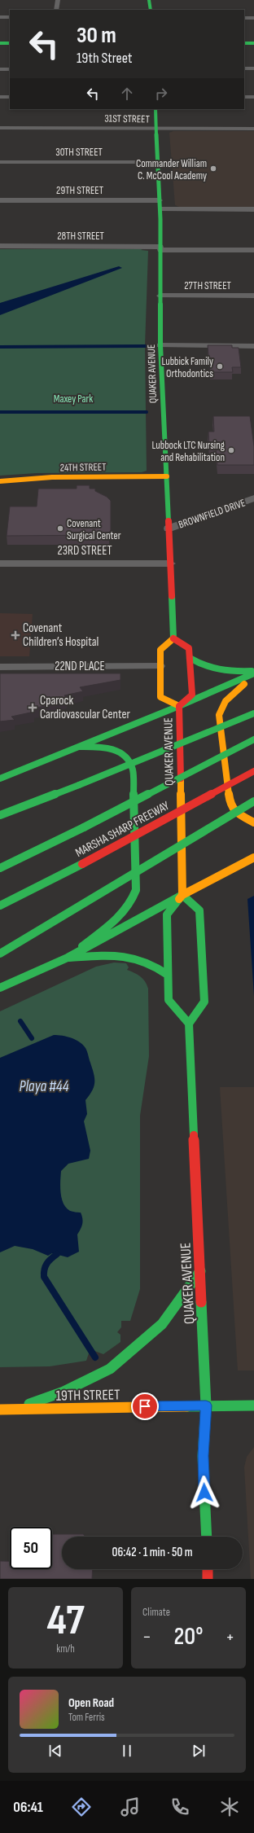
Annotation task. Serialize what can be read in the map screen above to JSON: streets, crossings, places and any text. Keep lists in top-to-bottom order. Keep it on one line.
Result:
{"streets":{"main road":["QUAKER AVENUE","24TH STREET","MARSHA SHARP FREEWAY","19TH STREET"],"street":["31ST STREET","30TH STREET","29TH STREET","28TH STREET","27TH STREET","BROWNFIELD DRIVE","23RD STREET","22ND PLACE"]},"crossings":[["31ST STREET","QUAKER AVENUE"],["30TH STREET","QUAKER AVENUE"],["29TH STREET","QUAKER AVENUE"],["28TH STREET","QUAKER AVENUE"],["27TH STREET","QUAKER AVENUE"],["QUAKER AVENUE","24TH STREET"],["QUAKER AVENUE","BROWNFIELD DRIVE"],["QUAKER AVENUE","23RD STREET"],["QUAKER AVENUE","22ND PLACE"],["QUAKER AVENUE","19TH STREET"]],"water":["Playa #44"],"parks":["Maxey Park"],"places":{"other":["Commander William C. McCool Academy","Lubbick Family Orthodontics","Lubbock LTC Nursing and Rehabilitation","Covenant Surgical Center"],"health":["Covenant Children’s Hospital","Cparock Cardiovascular Center"]},"page":{"turn":["30 m","19th Street"],"limit":"50","trip":"06:42 · 1 min · 50 m","tile":[["47","km/h"],"Climate"],"heat":["−","20°","+"],"song":["Open Road","Tom Ferris"],"tabs":"06:41"}}
